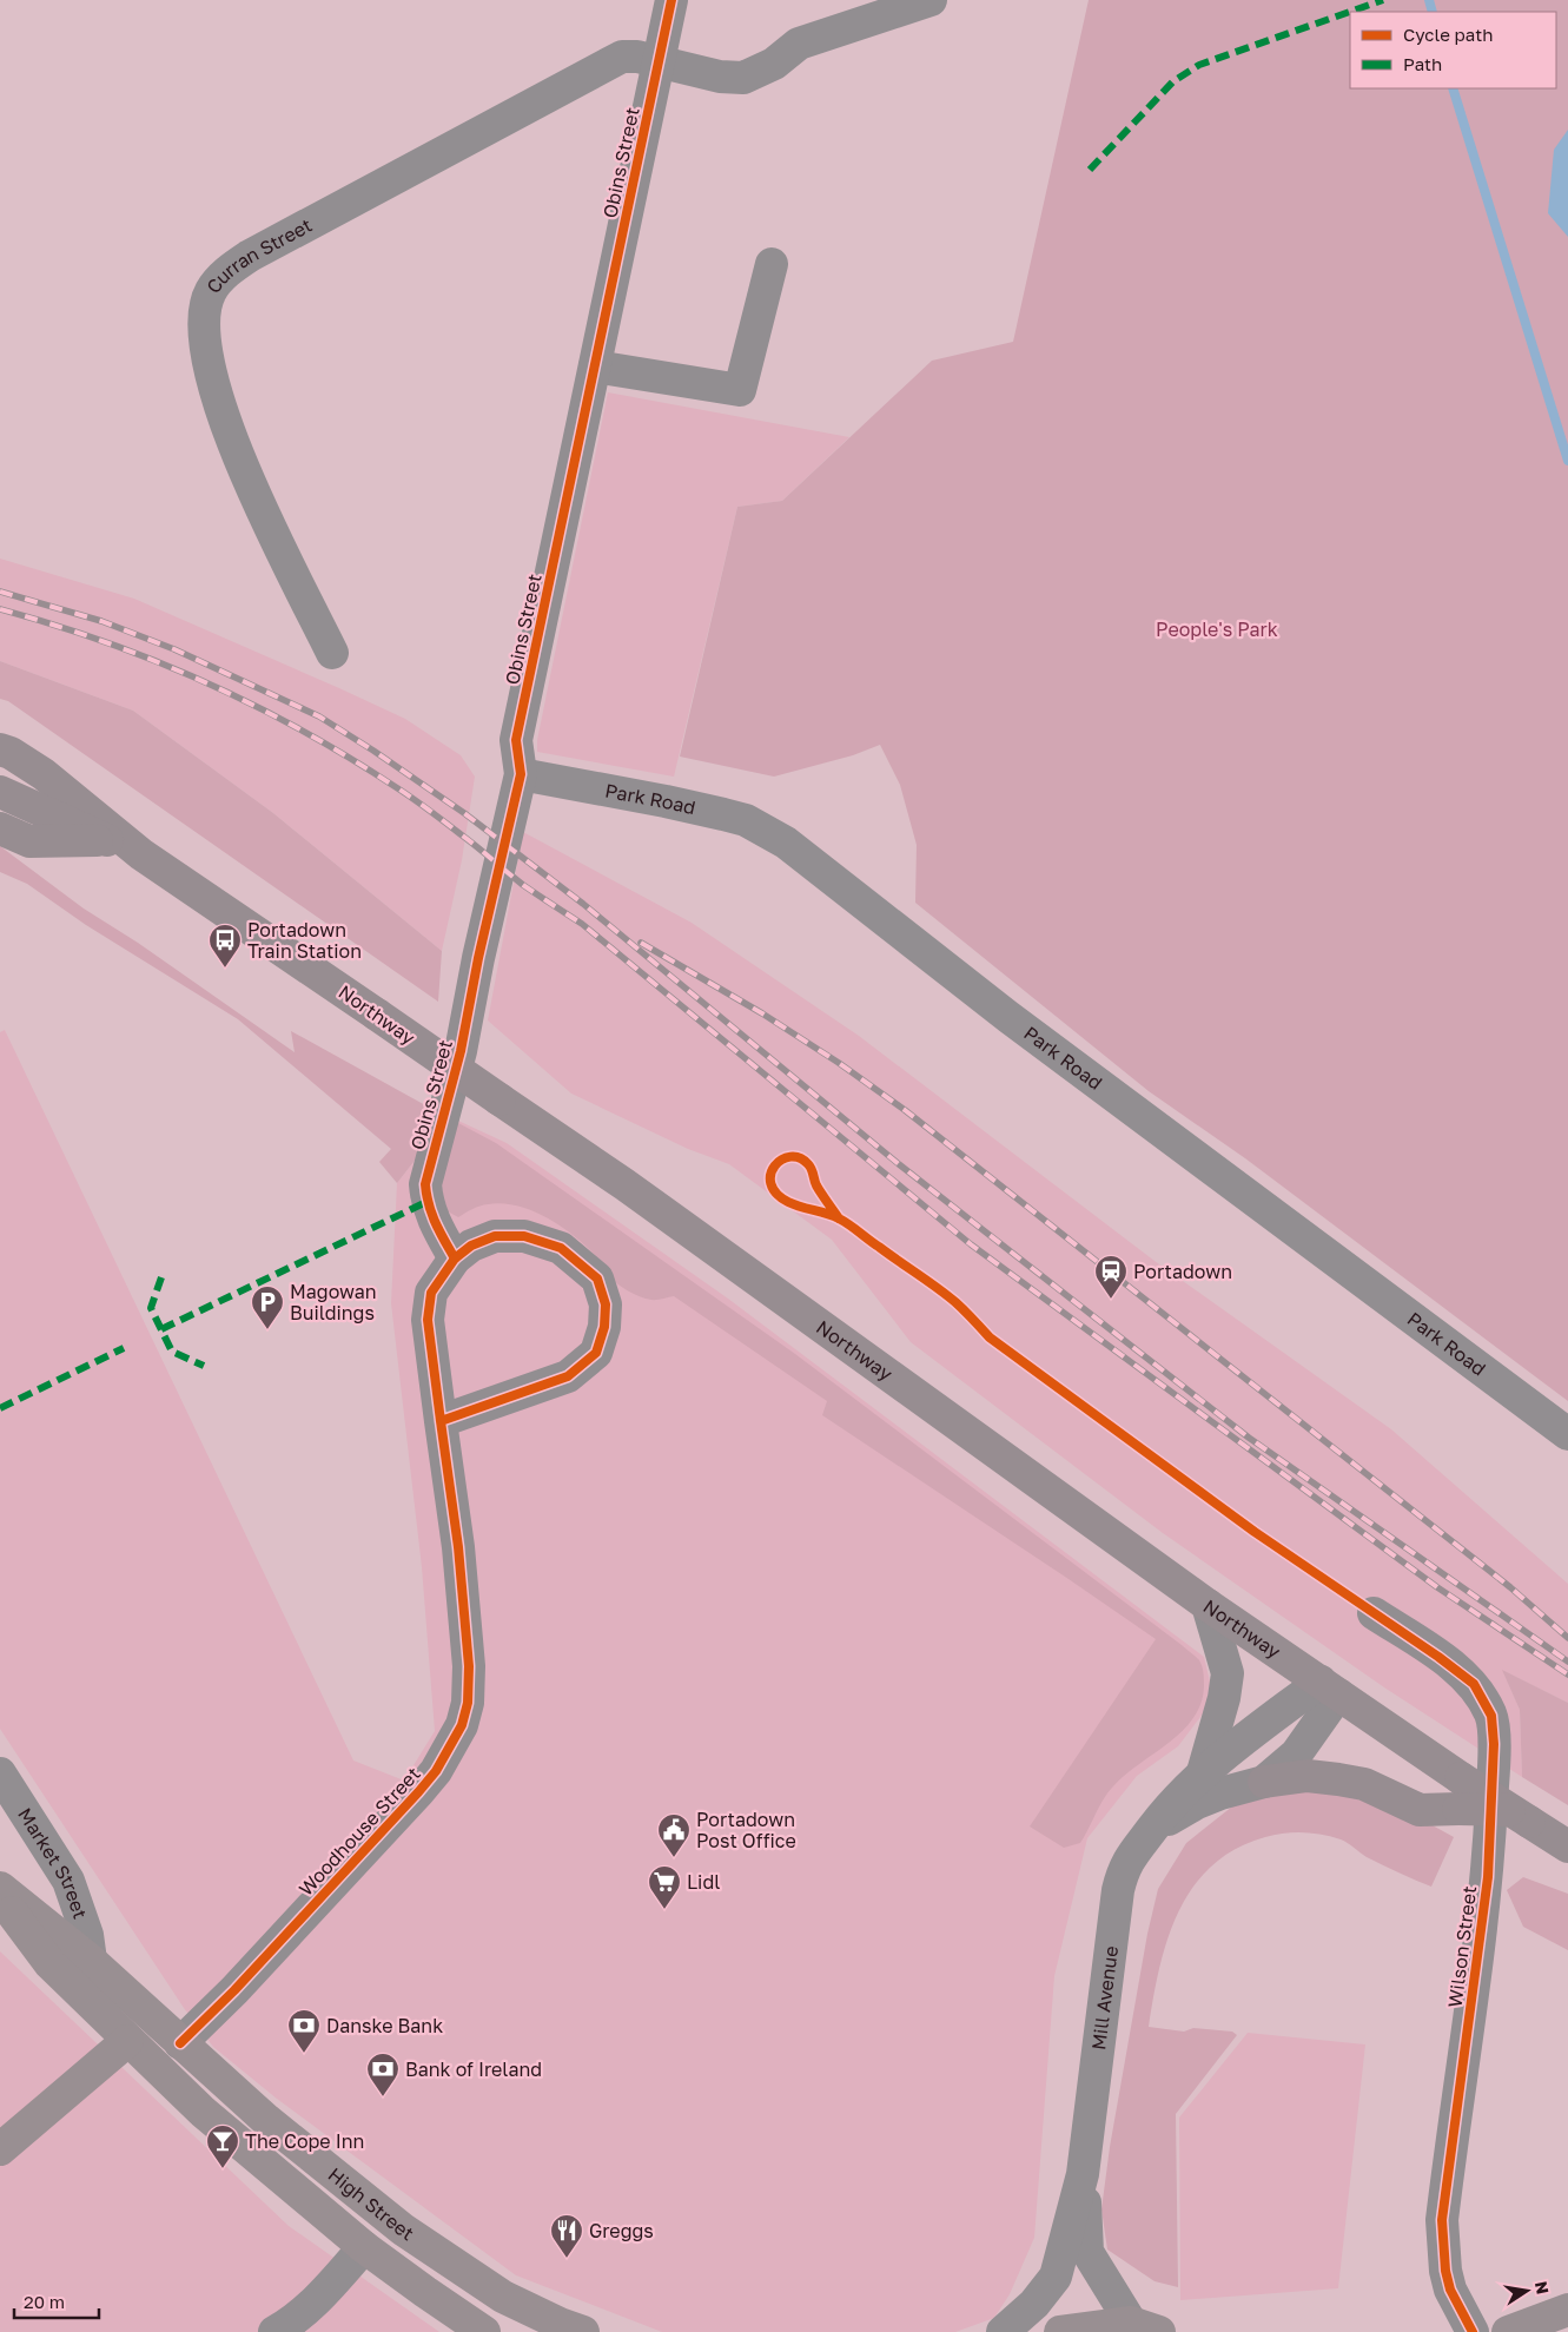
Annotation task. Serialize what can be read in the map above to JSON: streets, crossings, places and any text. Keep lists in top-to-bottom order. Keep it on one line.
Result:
{"streets":{"highway":["Northway"],"main road":["Market Street","High Street"],"street":["Obins Street","Curran Street","Park Road","Woodhouse Street","Wilson Street","Mill Avenue"]},"crossings":[["Obins Street","Curran Street"],["Obins Street","Park Road"],["Obins Street","Woodhouse Street"],["Northway","Mill Avenue"],["Woodhouse Street","Market Street"],["Woodhouse Street","High Street"],["Market Street","High Street"]],"parks":["People's Park"],"places":{"bus stop":["Portadown Train Station"],"station":["Portadown"],"parking":["Magowan Buildings"],"public building":["Portadown Post Office"],"supermarket":["Lidl"],"bank":["Danske Bank","Bank of Ireland"],"bar":["The Cope Inn"],"restaurant":["Greggs"]},"legend":["Cycle path","Path"],"scale_bar":"20 m","north":"right"}
